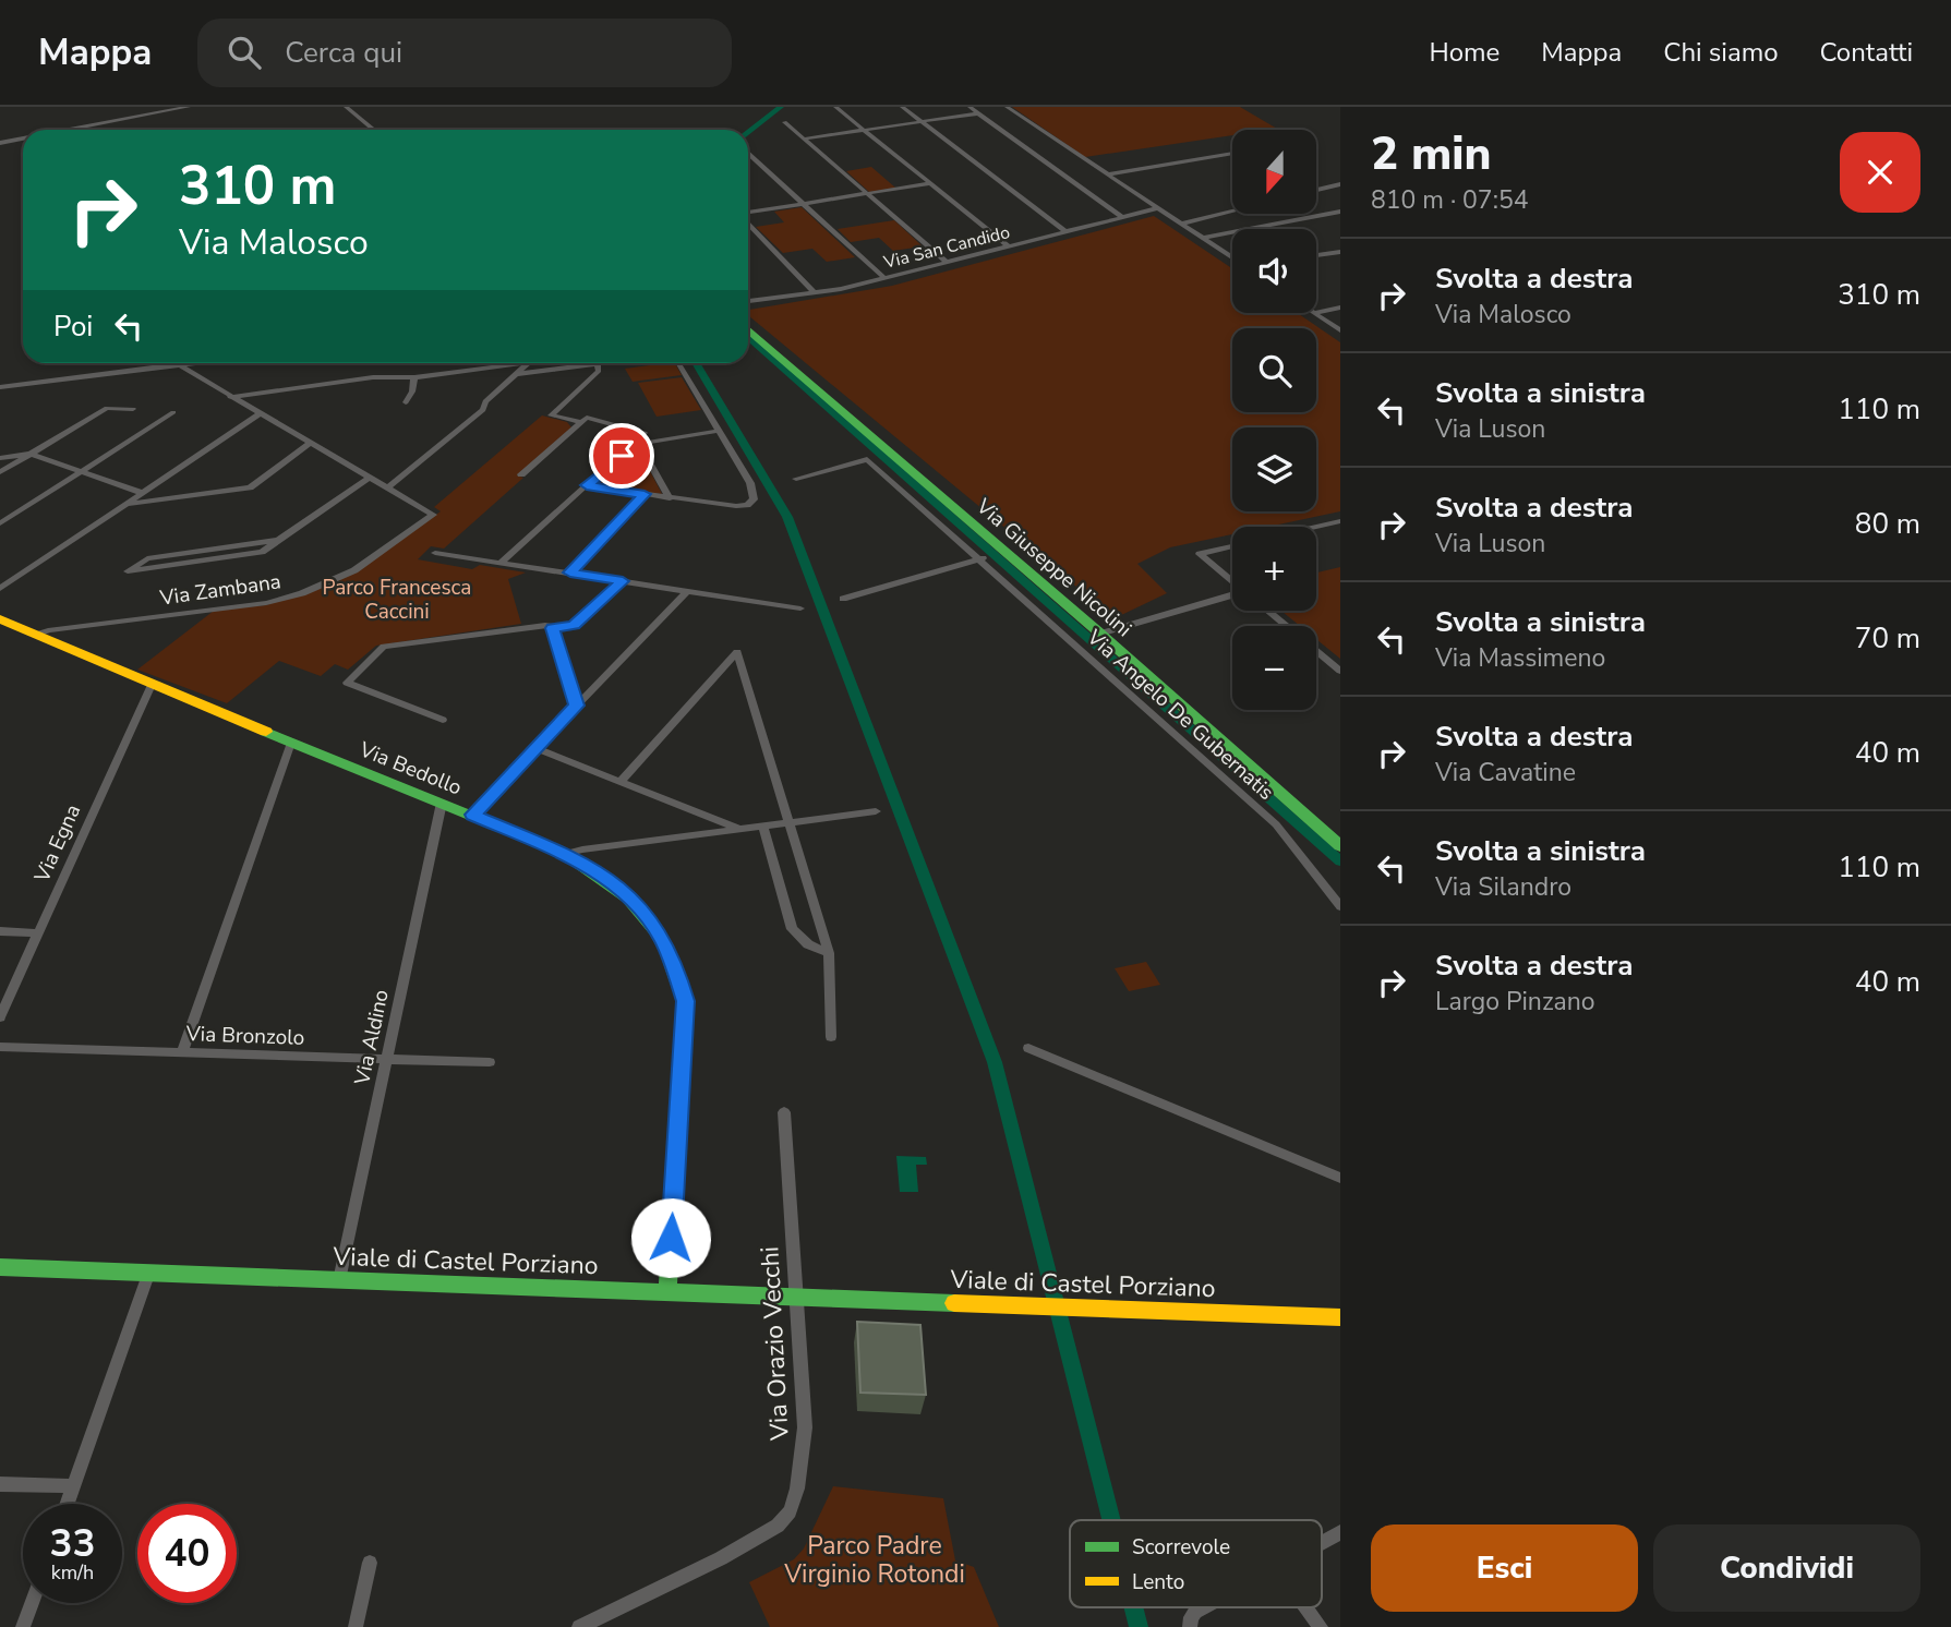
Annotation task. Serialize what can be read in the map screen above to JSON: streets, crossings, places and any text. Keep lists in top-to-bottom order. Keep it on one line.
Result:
{"streets":{"street":["Via San Candido","Via Giuseppe Nicolini","Via Zambana","Via Angelo De Gubernatis","Via Bedollo","Via Egna","Via Bronzolo","Via Aldino","Viale di Castel Porziano","Via Orazio Vecchi"]},"crossings":[["Via Zambana","Via Bedollo"],["Via Bedollo","Via Egna"],["Via Bedollo","Via Aldino"],["Via Bedollo","Viale di Castel Porziano"],["Via Bronzolo","Via Aldino"],["Via Aldino","Viale di Castel Porziano"],["Viale di Castel Porziano","Via Orazio Vecchi"]],"parks":["Parco Francesca Caccini","Parco Padre Virginio Rotondi"],"legend":["Scorrevole","Lento"],"north":"bottom","page":{"header":"Mappa","search":"Cerca qui","nav":["Home","Mappa","Chi siamo","Contatti"],"heading":["2 min","810 m · 07:54"],"map_buttons":["+","−"],"turn":["310 m","Via Malosco"],"list":[{"name":"Svolta a destra","note":"Via Malosco","value":"310 m"},{"name":"Svolta a sinistra","note":"Via Luson","value":"110 m"},{"name":"Svolta a destra","note":"Via Luson","value":"80 m"},{"name":"Svolta a sinistra","note":"Via Massimeno","value":"70 m"},{"name":"Svolta a destra","note":"Via Cavatine","value":"40 m"},{"name":"Svolta a sinistra","note":"Via Silandro","value":"110 m"},{"name":"Svolta a destra","note":"Largo Pinzano","value":"40 m"}],"then":"Poi","speed":"33 km/h","limit":"40","buttons":["Esci","Condividi"]}}
